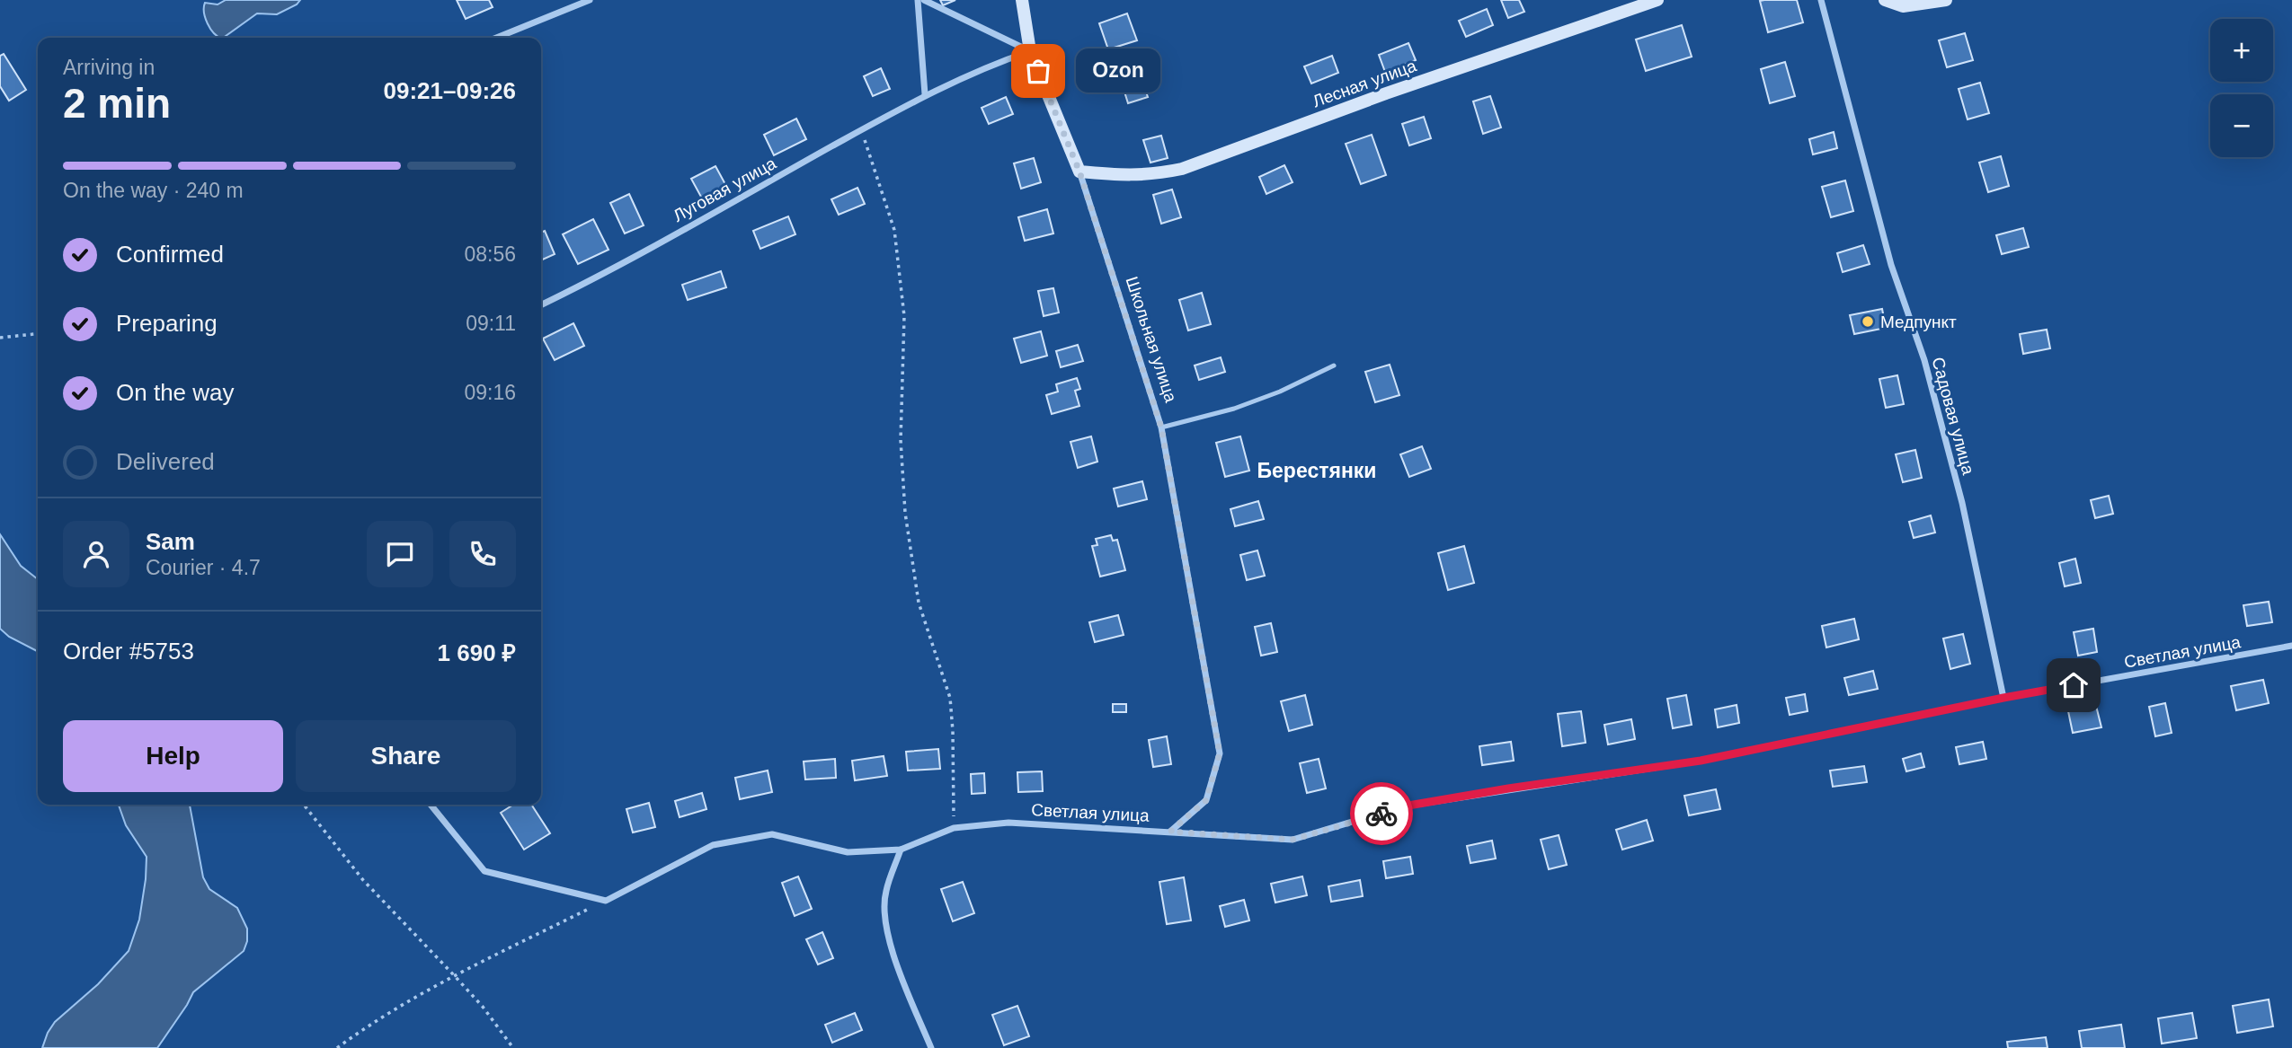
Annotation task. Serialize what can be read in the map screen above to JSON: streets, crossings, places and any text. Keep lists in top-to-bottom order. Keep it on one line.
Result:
{"streets":{"street":["Лесная улица","Луговая улица","Школьная улица","Садовая улица","Светлая улица"]},"crossings":[["Лесная улица","Школьная улица"],["Луговая улица","Школьная улица"],["Школьная улица","Светлая улица"],["Садовая улица","Светлая улица"]],"districts":["Берестянки"],"places":["Ozon","Медпункт"],"page":{"map_buttons":["+","−"],"heading":["2 min","Arriving in","09:21–09:26"],"panel":["Sam","Courier · 4.7","Order #5753","1 690 ₽"],"bubble":"Ozon","bar":"On the way · 240 m","list":[["Confirmed","08:56"],["Preparing","09:11"],["On the way","09:16"],"Delivered"],"buttons":["Help","Share"]}}
